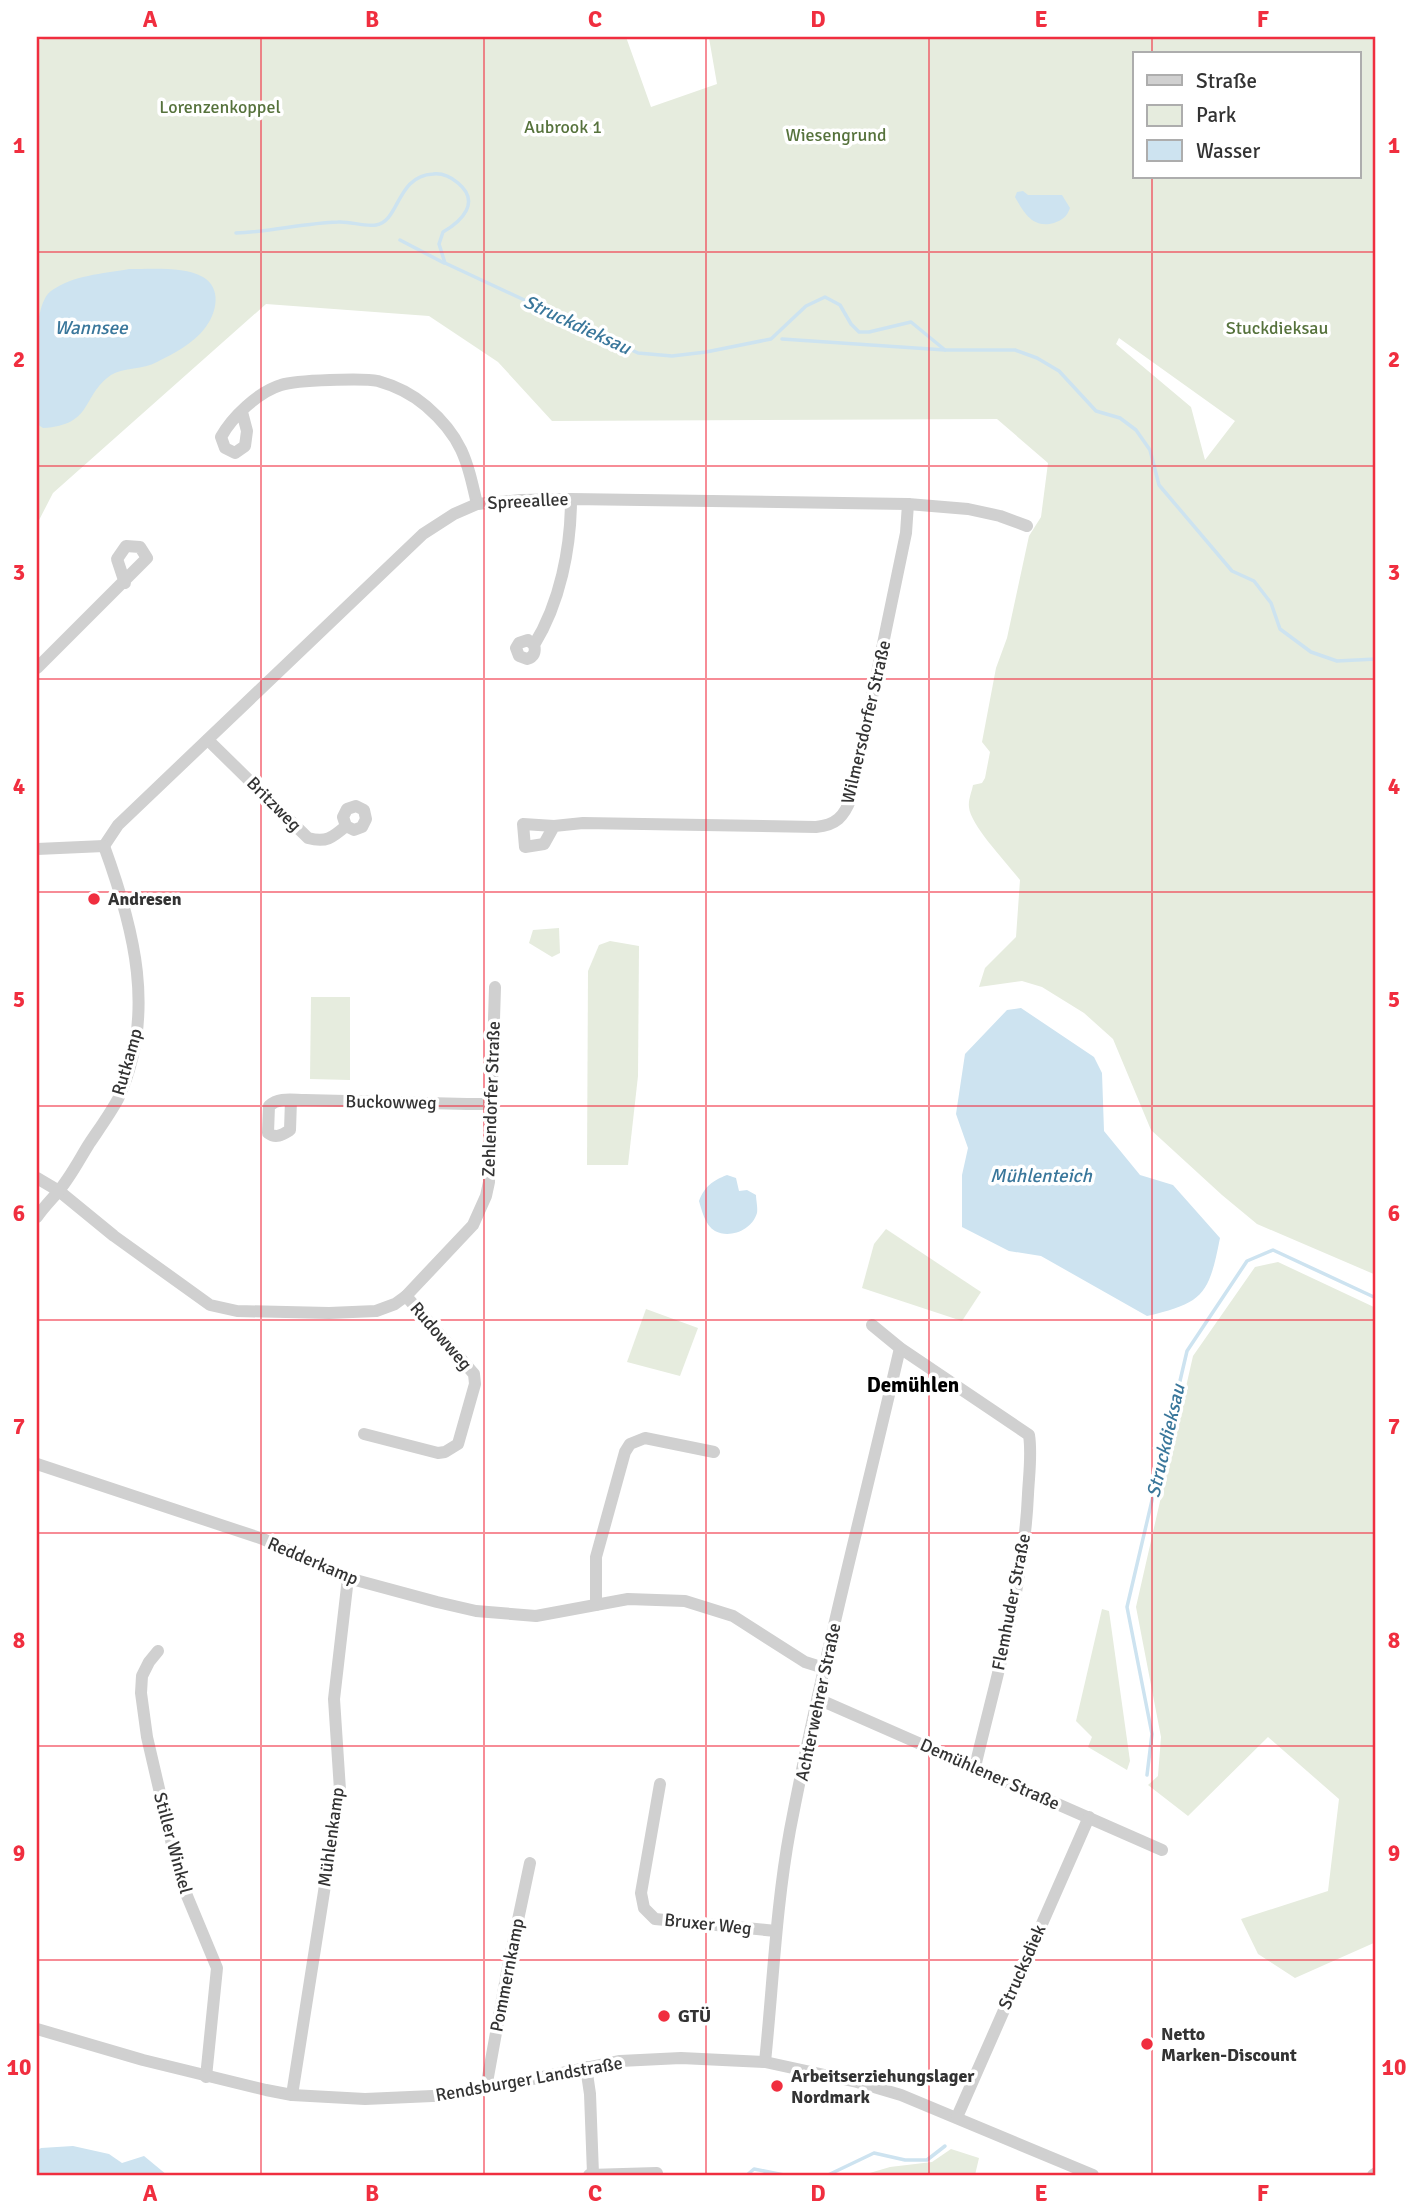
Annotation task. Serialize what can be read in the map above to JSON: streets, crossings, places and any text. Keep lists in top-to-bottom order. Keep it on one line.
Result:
{"streets":{"street":["Spreeallee","Wilmersdorfer Straße","Britzweg","Rutkamp","Zehlendorfer Straße","Buckowweg","Rudowweg","Redderkamp","Flemhuder Straße","Achterwehrer Straße","Demühlener Straße","Mühlenkamp","Stiller Winkel","Bruxer Weg","Strucksdiek","Pommernkamp","Rendsburger Landstraße"]},"crossings":[["Spreeallee","Wilmersdorfer Straße"],["Spreeallee","Britzweg"],["Spreeallee","Rutkamp"],["Rutkamp","Zehlendorfer Straße"],["Zehlendorfer Straße","Buckowweg"],["Zehlendorfer Straße","Rudowweg"],["Redderkamp","Achterwehrer Straße"],["Redderkamp","Mühlenkamp"],["Flemhuder Straße","Achterwehrer Straße"],["Flemhuder Straße","Demühlener Straße"],["Achterwehrer Straße","Demühlener Straße"],["Achterwehrer Straße","Bruxer Weg"],["Achterwehrer Straße","Rendsburger Landstraße"],["Demühlener Straße","Strucksdiek"],["Mühlenkamp","Rendsburger Landstraße"],["Stiller Winkel","Rendsburger Landstraße"],["Strucksdiek","Rendsburger Landstraße"],["Pommernkamp","Rendsburger Landstraße"]],"districts":["Demühlen"],"water":["Struckdieksau","Wannsee","Mühlenteich"],"parks":["Lorenzenkoppel","Aubrook 1","Wiesengrund","Stuckdieksau"],"places":["Andresen","GTÜ","Netto Marken-Discount","Arbeitserziehungslager Nordmark"],"legend":["Straße","Park","Wasser"],"grid":{"columns":["A","B","C","D","E","F"],"rows":["1","2","3","4","5","6","7","8","9","10"]}}
